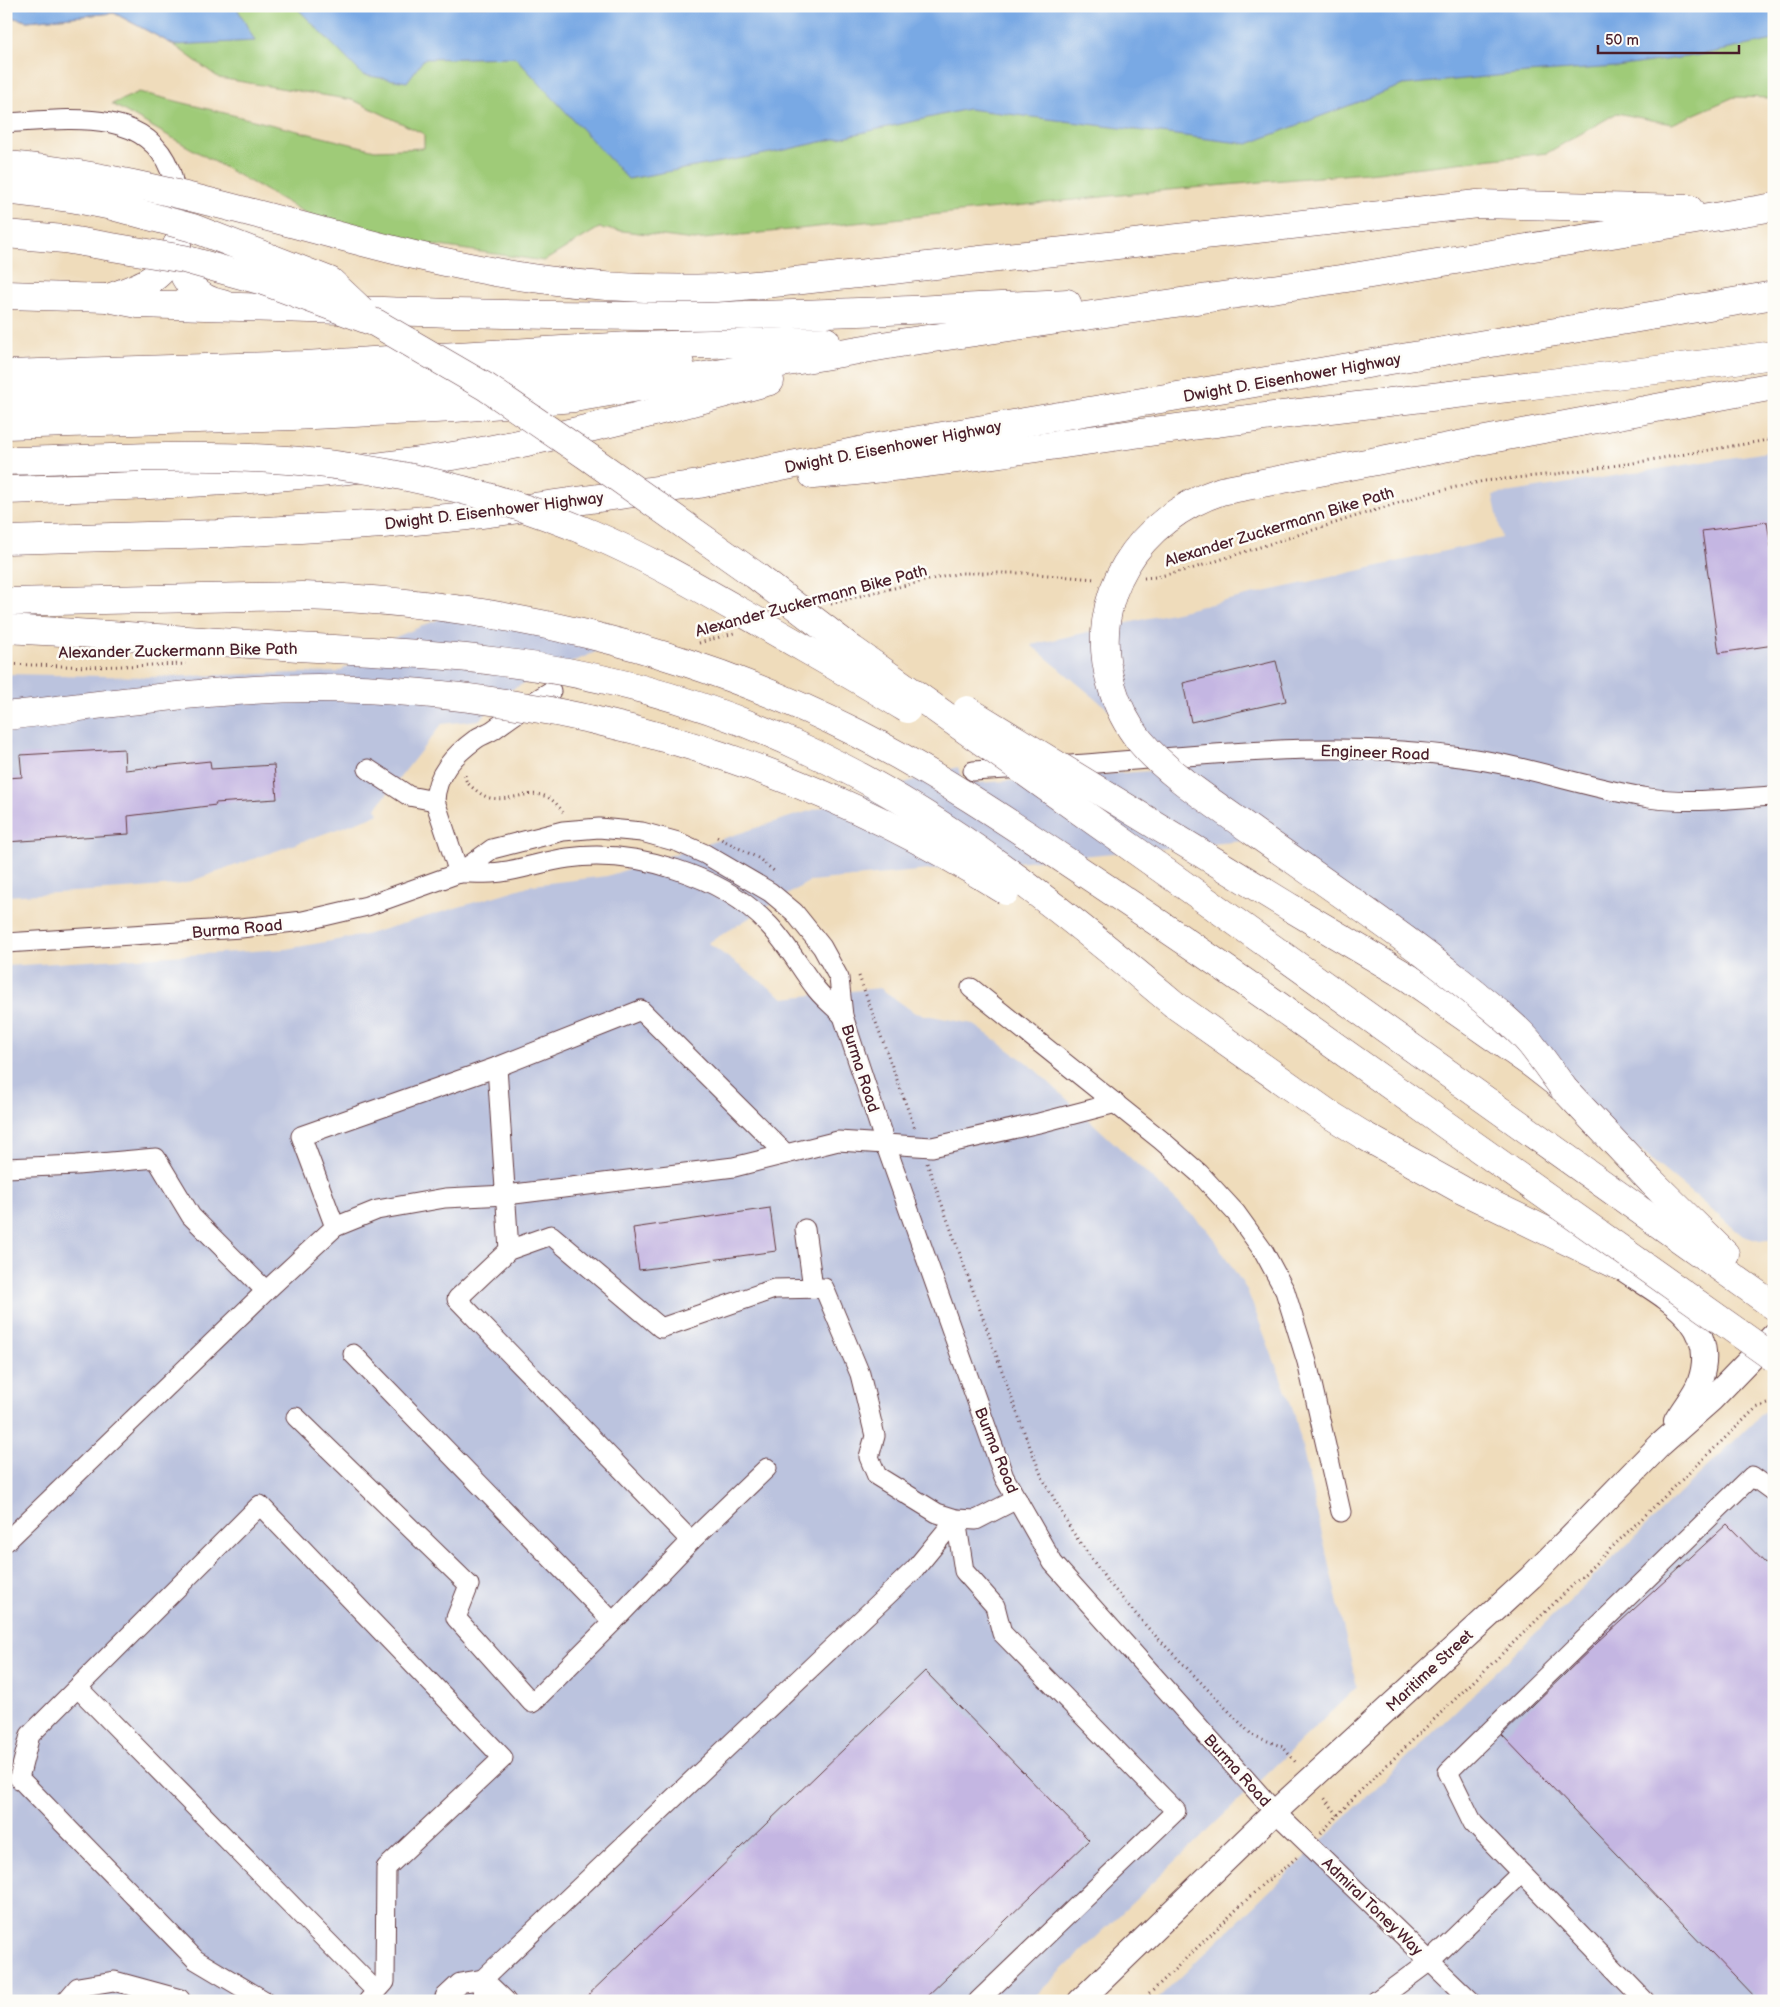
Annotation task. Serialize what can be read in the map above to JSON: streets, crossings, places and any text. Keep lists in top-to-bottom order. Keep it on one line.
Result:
{"streets":{"highway":["Dwight D. Eisenhower Highway"],"main road":["Maritime Street"],"street":["Engineer Road","Burma Road","Admiral Toney Way"],"path":["Alexander Zuckermann Bike Path"]},"crossings":[["Burma Road","Maritime Street"],["Burma Road","Admiral Toney Way"],["Maritime Street","Admiral Toney Way"]],"scale_bar":"50 m"}
